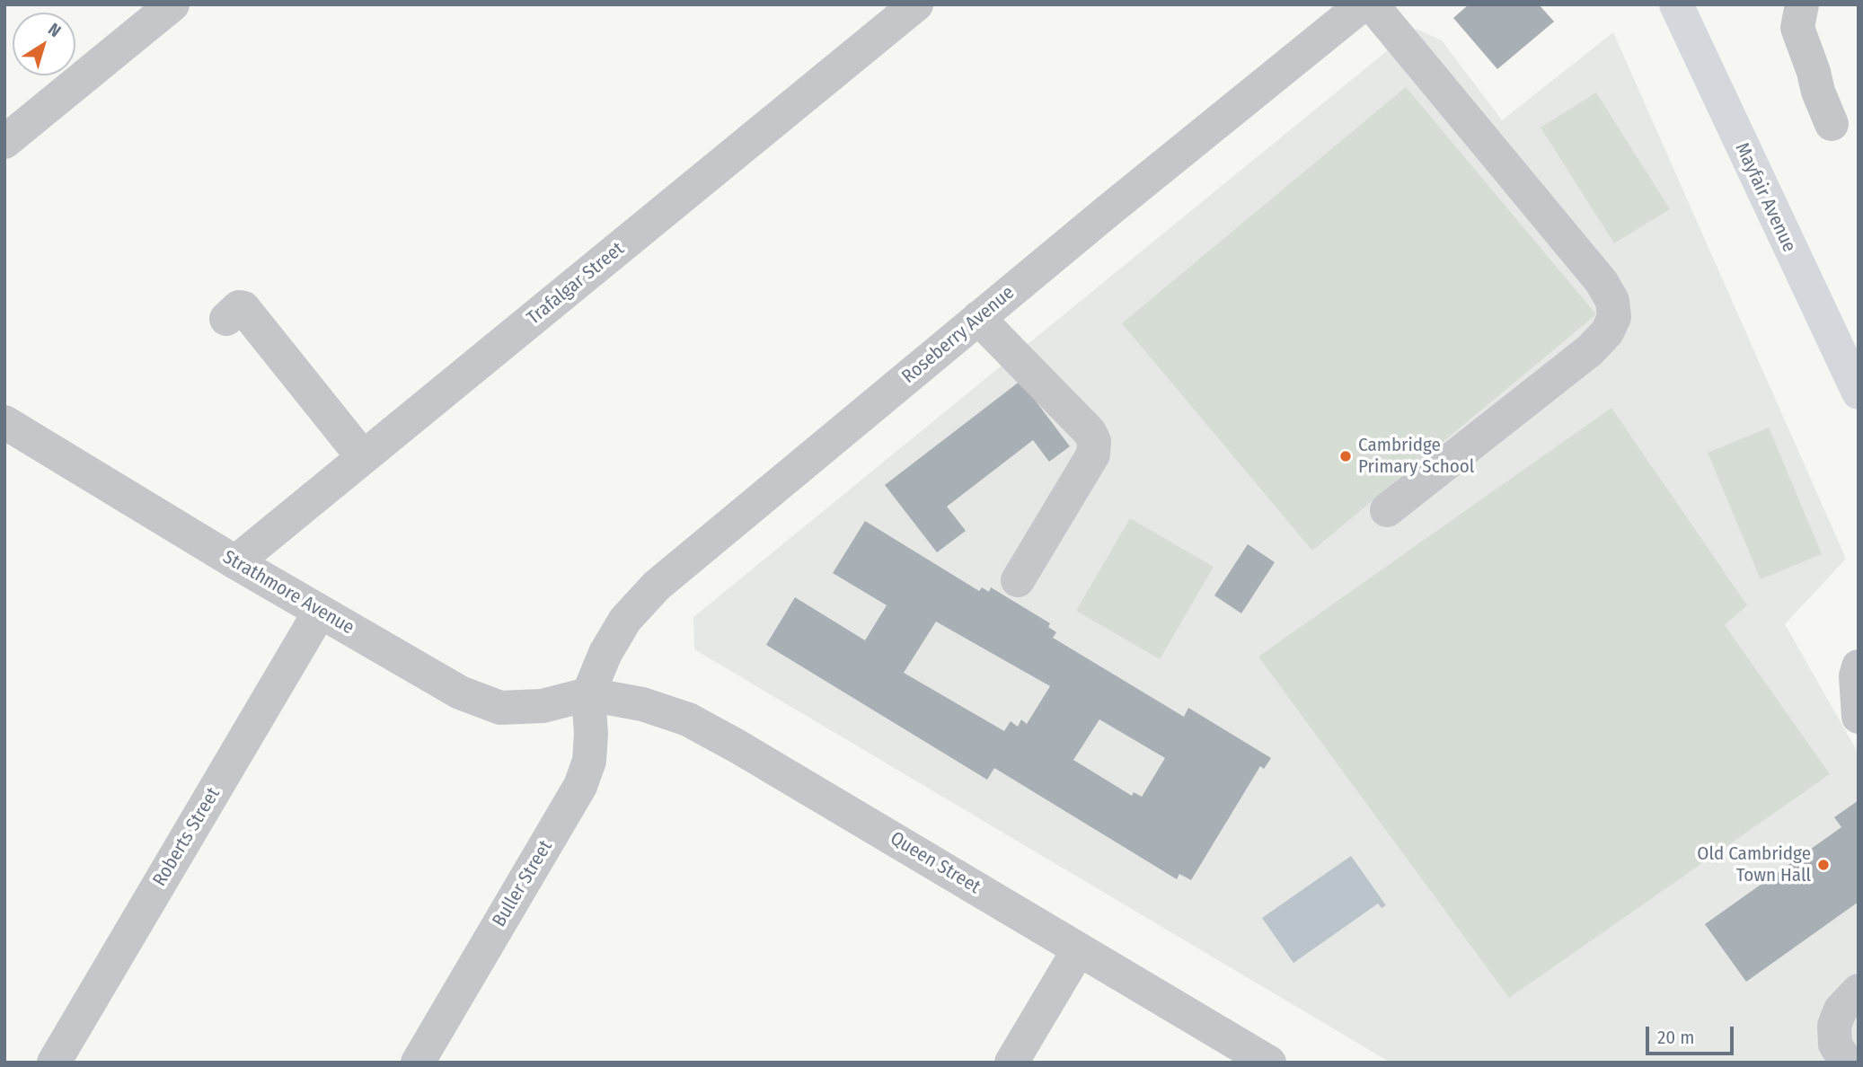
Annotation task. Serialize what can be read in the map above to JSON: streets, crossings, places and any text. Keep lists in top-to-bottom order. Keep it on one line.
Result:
{"streets":{"main road":["Mayfair Avenue"],"street":["Trafalgar Street","Roseberry Avenue","Strathmore Avenue","Roberts Street","Queen Street","Buller Street"]},"crossings":[["Trafalgar Street","Strathmore Avenue"],["Roseberry Avenue","Strathmore Avenue"],["Roseberry Avenue","Queen Street"],["Roseberry Avenue","Buller Street"],["Strathmore Avenue","Roberts Street"],["Strathmore Avenue","Queen Street"],["Strathmore Avenue","Buller Street"],["Queen Street","Buller Street"]],"places":["Cambridge Primary School","Old Cambridge Town Hall"],"scale_bar":"20 m","north":"top right"}
